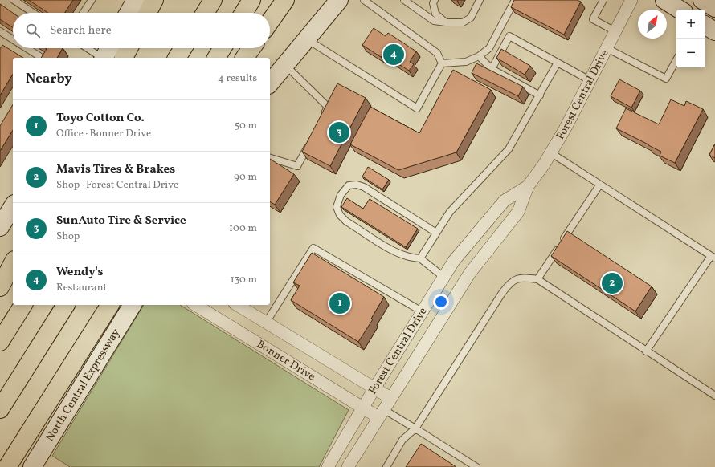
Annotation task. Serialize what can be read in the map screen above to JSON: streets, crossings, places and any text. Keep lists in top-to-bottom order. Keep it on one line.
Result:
{"streets":{"main road":["North Central Expressway"],"street":["Forest Central Drive","Bonner Drive"]},"crossings":[["Forest Central Drive","Bonner Drive"]],"north":"top right","page":{"map_buttons":["+","−"],"search":"Search here","pins":["4","3","2","1"],"heading":["Nearby","4 results"],"list":[{"mark":"1","name":"Toyo Cotton Co.","note":"Office · Bonner Drive","value":"50 m"},{"mark":"2","name":"Mavis Tires & Brakes","note":"Shop · Forest Central Drive","value":"90 m"},{"mark":"3","name":"SunAuto Tire & Service","note":"Shop","value":"100 m"},{"mark":"4","name":"Wendy's","note":"Restaurant","value":"130 m"}]}}
